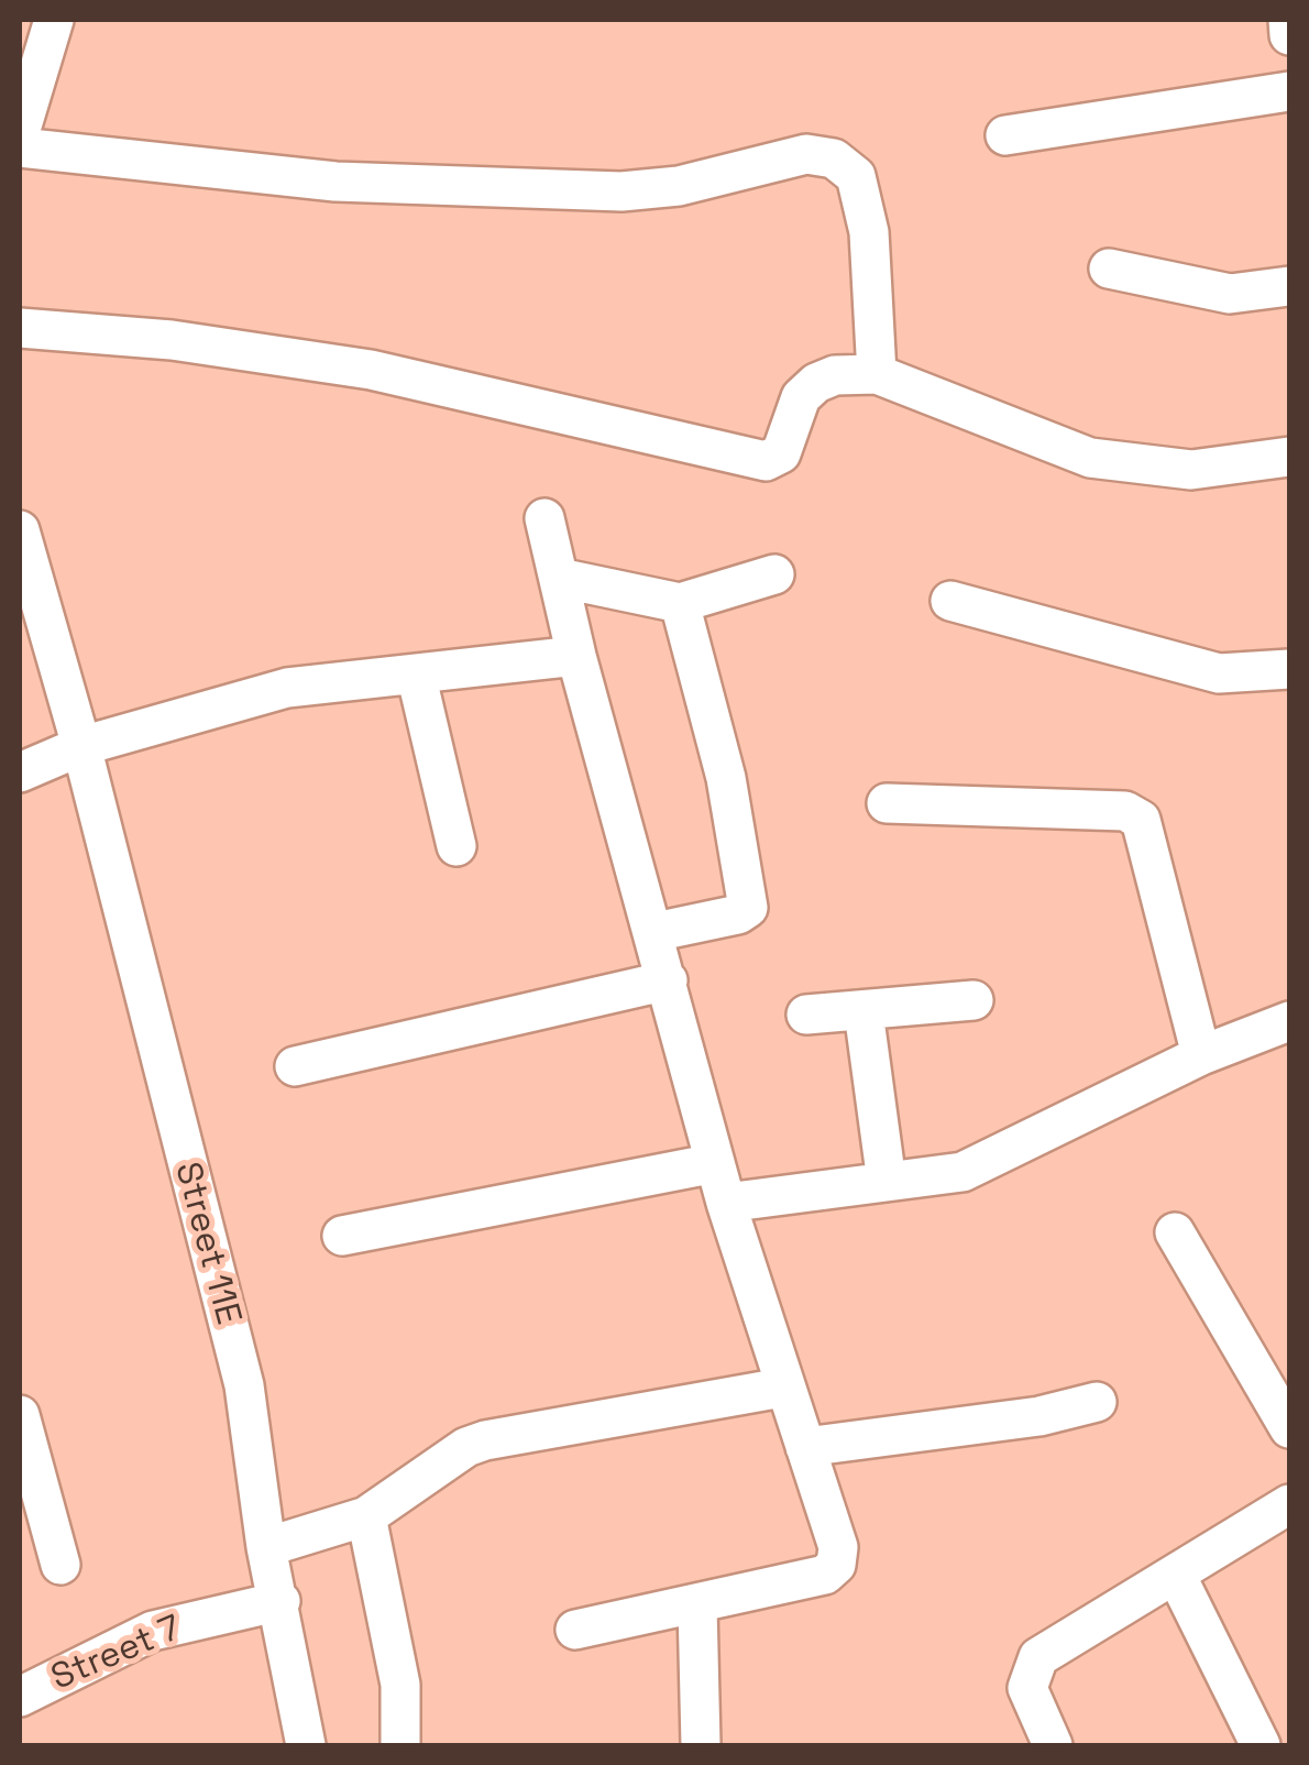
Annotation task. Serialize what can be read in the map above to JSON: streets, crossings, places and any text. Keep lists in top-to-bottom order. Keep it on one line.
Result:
{"streets":{"street":["Street 11E","Street 7"]},"crossings":[["Street 11E","Street 7"]]}
